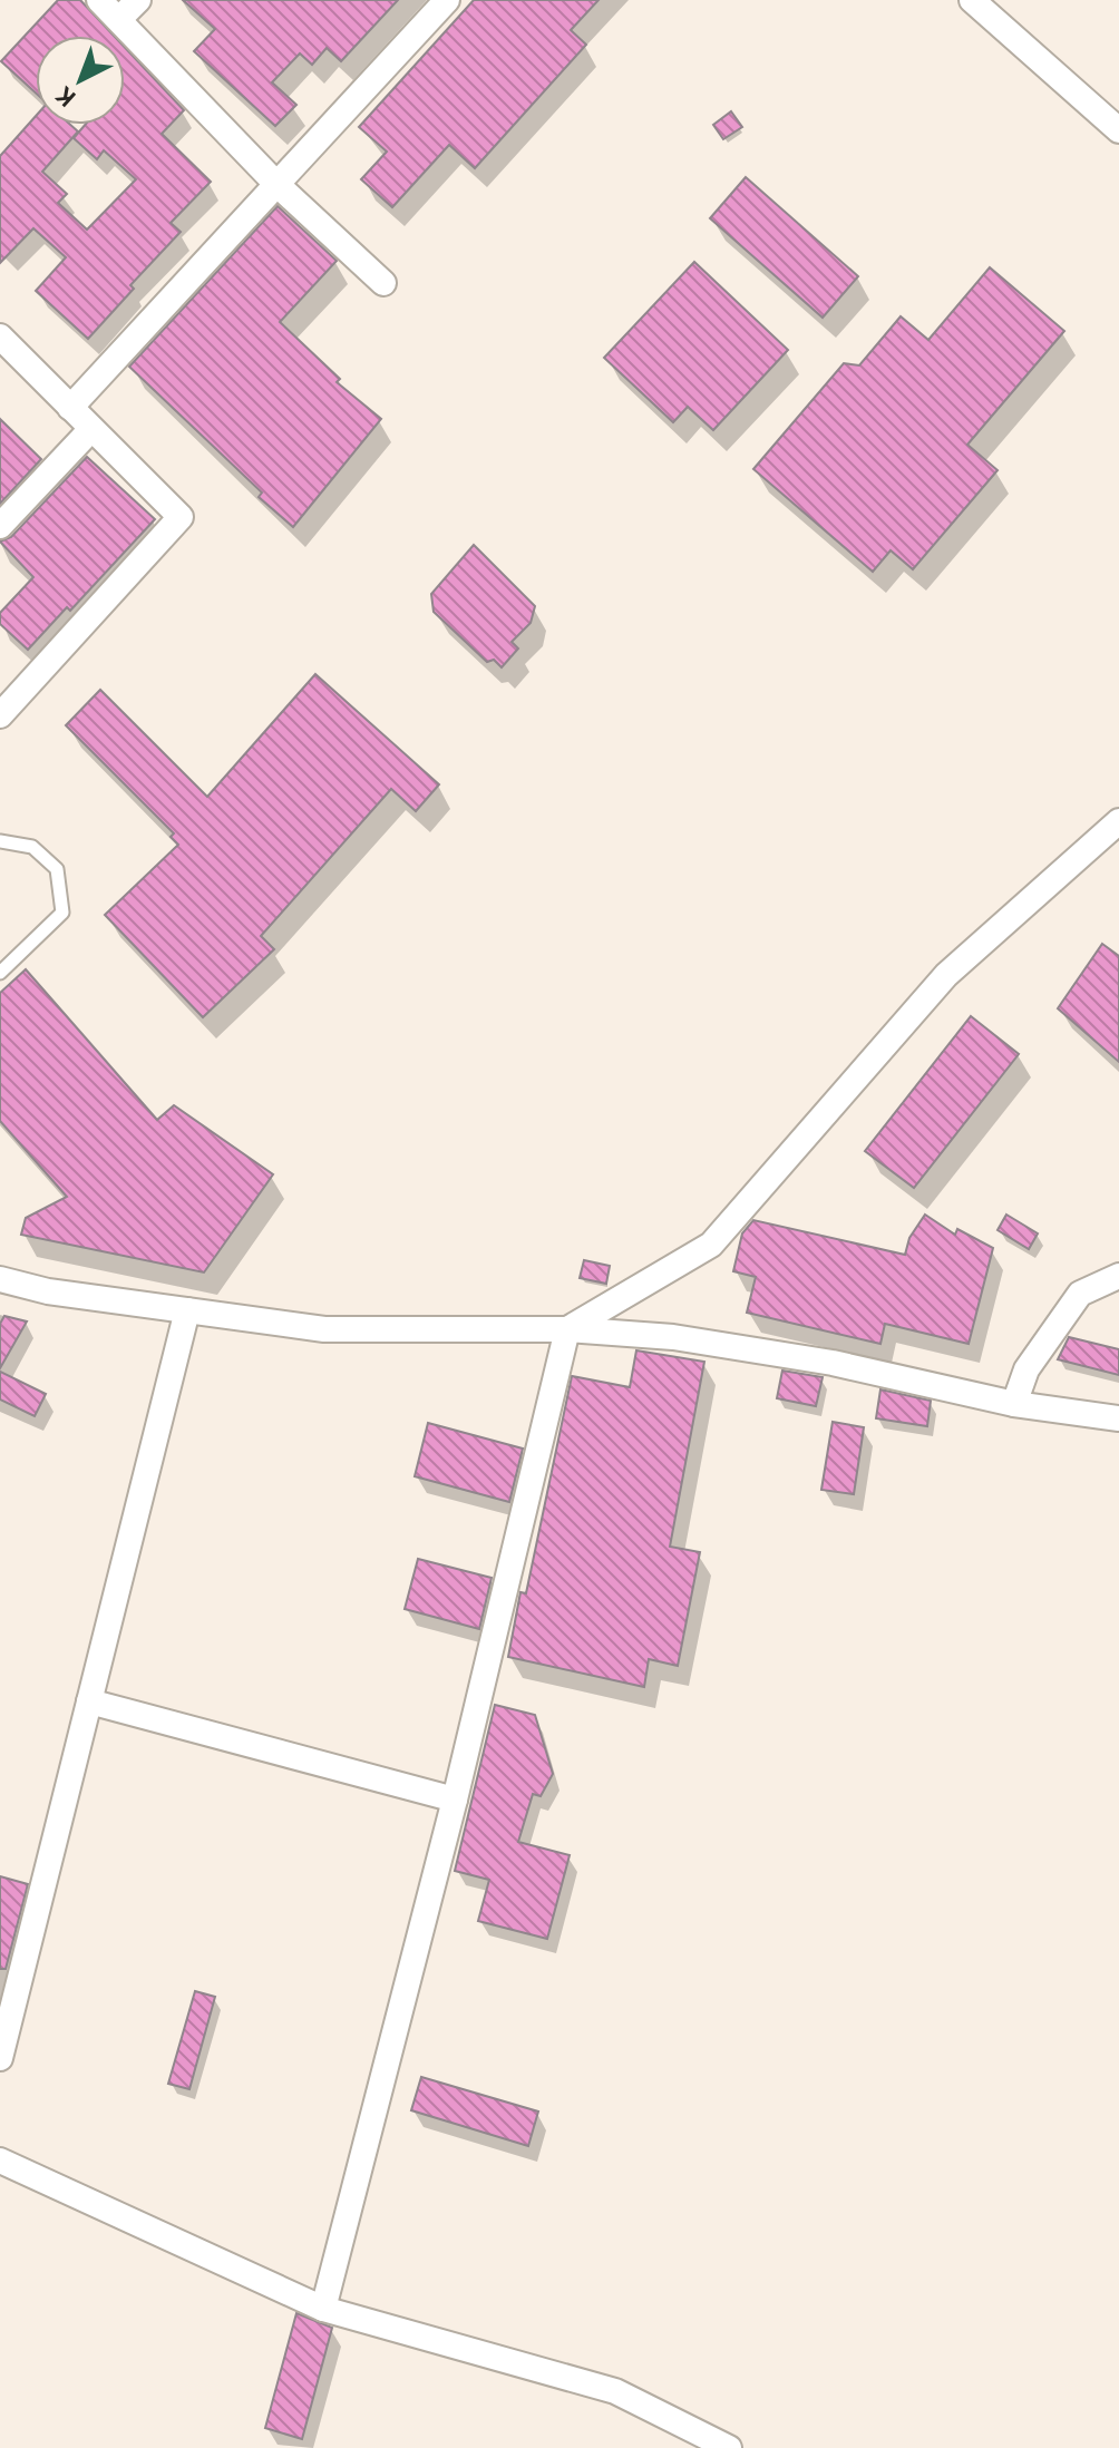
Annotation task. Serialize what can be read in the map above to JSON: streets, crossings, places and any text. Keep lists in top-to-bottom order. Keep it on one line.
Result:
{"north":"bottom left"}
